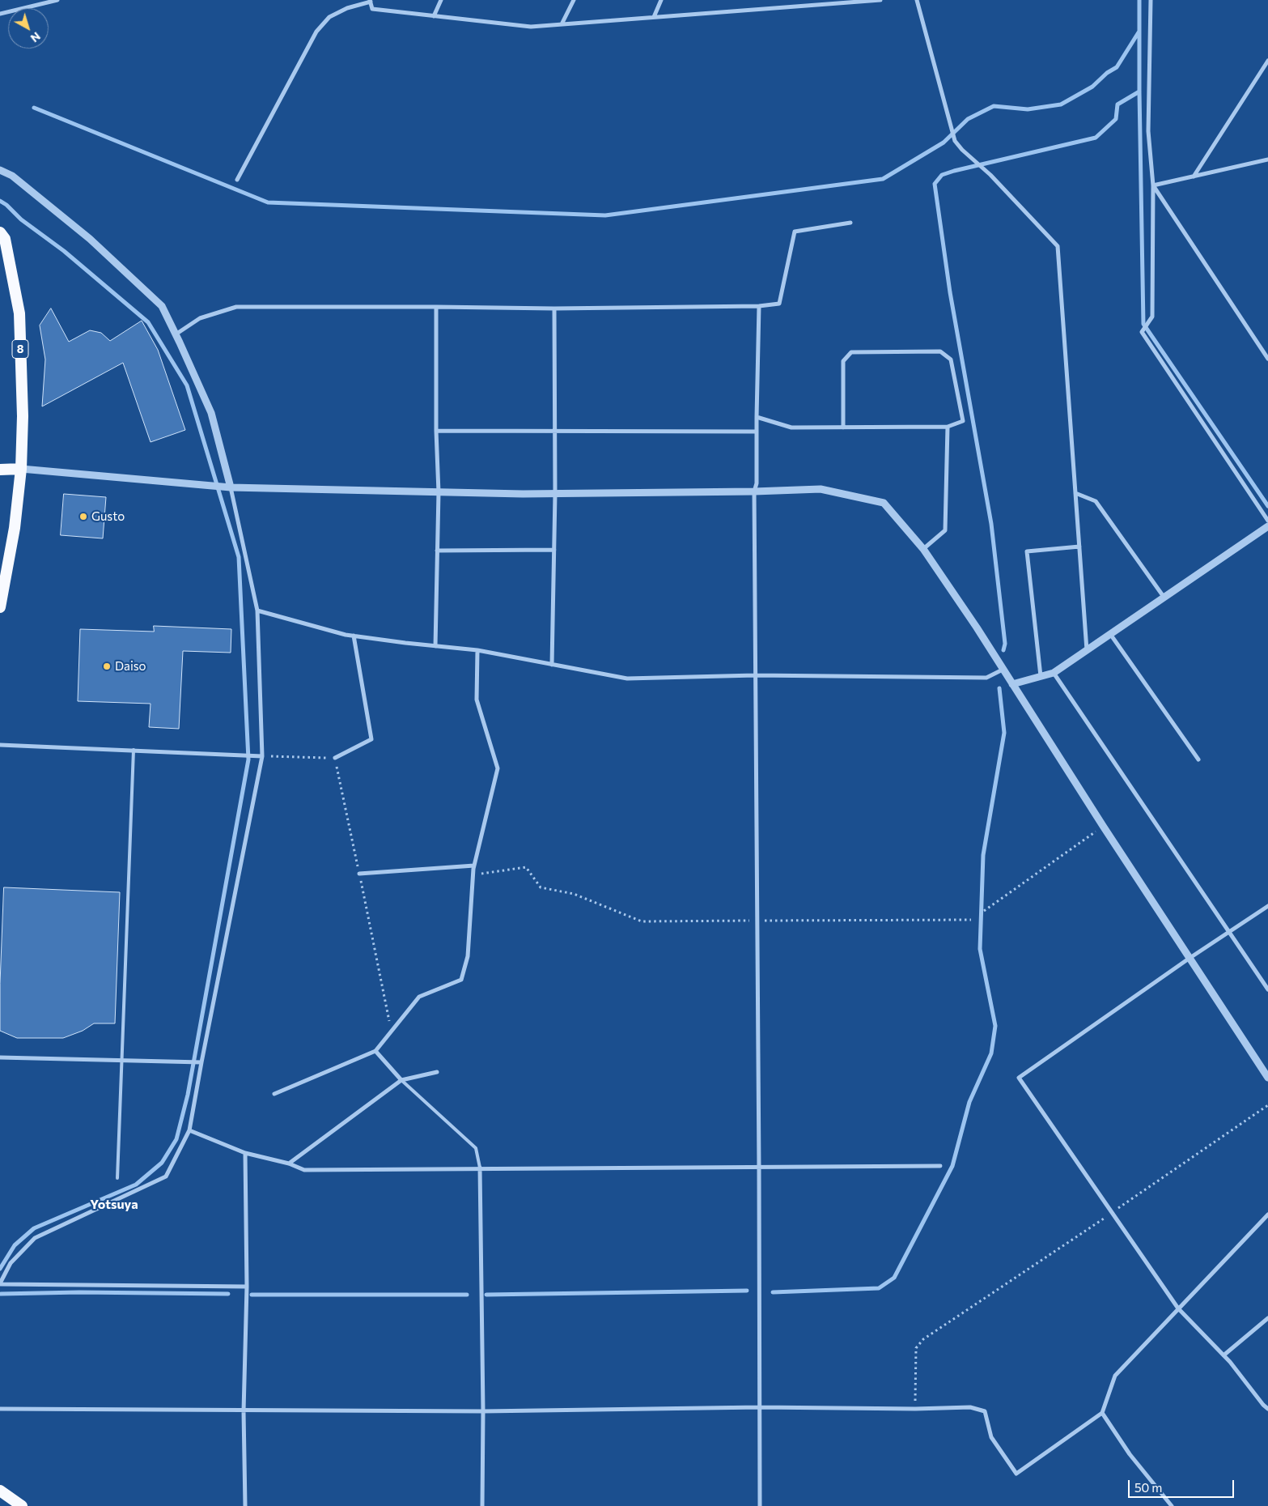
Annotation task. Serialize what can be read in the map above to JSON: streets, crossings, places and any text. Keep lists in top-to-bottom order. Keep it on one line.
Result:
{"streets":{"highway":["8"]},"districts":["Yotsuya"],"places":["Gusto","Daiso"],"scale_bar":"50 m","north":"bottom right"}
